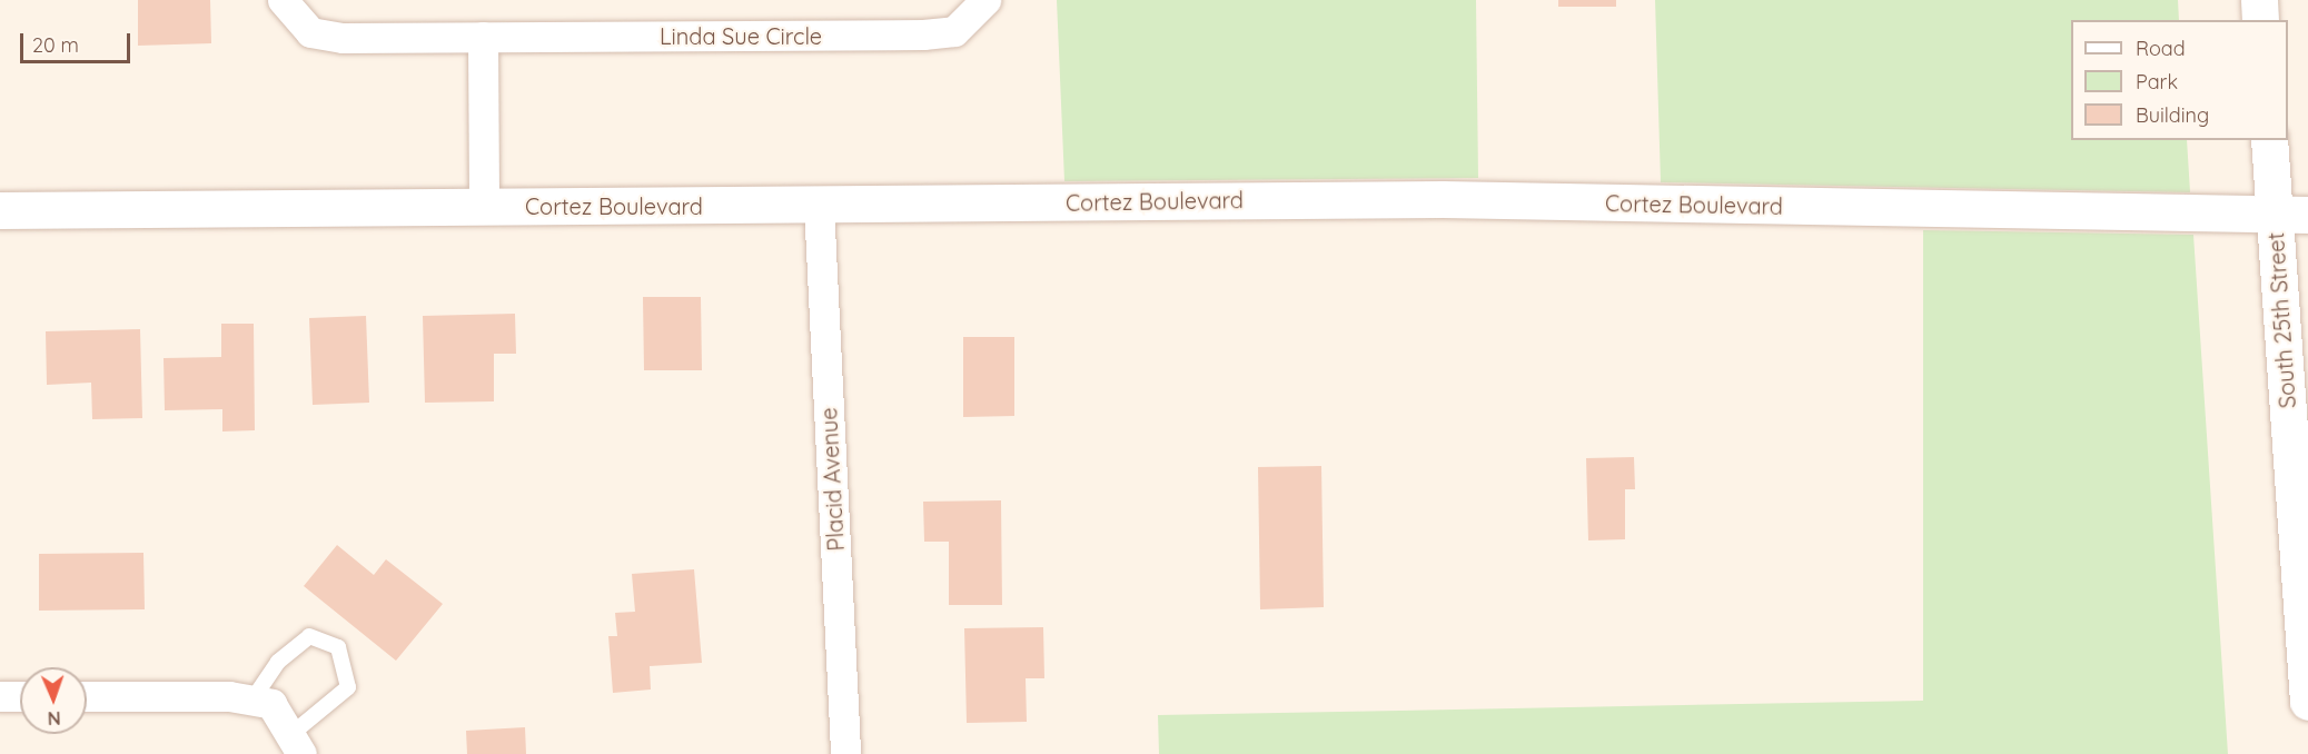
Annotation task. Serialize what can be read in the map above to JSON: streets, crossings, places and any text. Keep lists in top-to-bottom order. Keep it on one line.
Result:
{"streets":{"street":["Linda Sue Circle","Cortez Boulevard","South 25th Street","Placid Avenue"]},"crossings":[["Cortez Boulevard","South 25th Street"],["Cortez Boulevard","Placid Avenue"]],"legend":["Road","Park","Building"],"scale_bar":"20 m","north":"bottom"}
